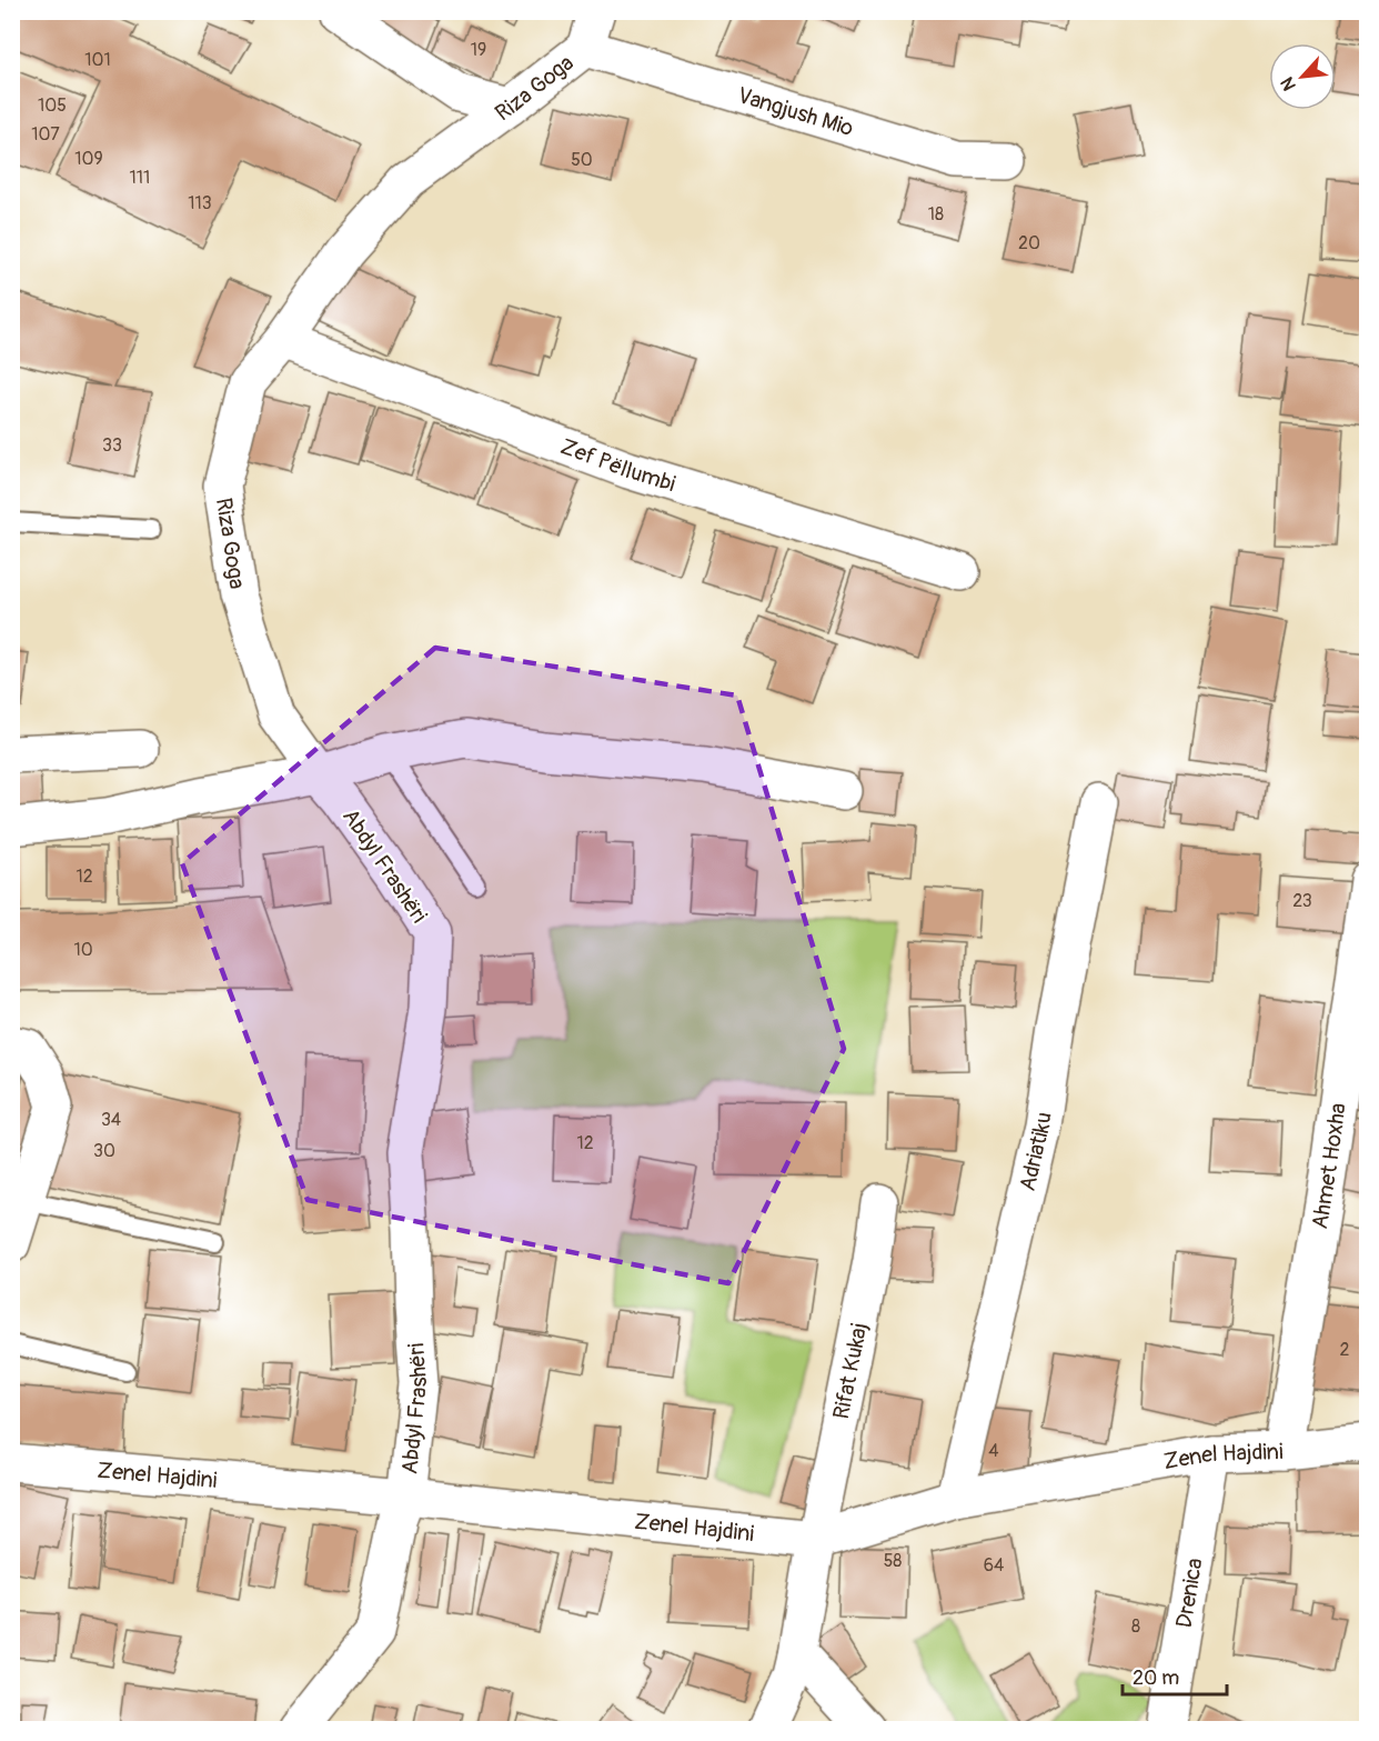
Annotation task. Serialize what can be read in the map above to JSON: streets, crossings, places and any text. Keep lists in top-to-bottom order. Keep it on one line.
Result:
{"streets":{"street":["Riza Goga","Vangjush Mio","Zef Pëllumbi","Abdyl Frashëri","Adriatiku","Ahmet Hoxha","Rifat Kukaj","Zenel Hajdini","Drenica"]},"crossings":[["Riza Goga","Vangjush Mio"],["Riza Goga","Zef Pëllumbi"],["Riza Goga","Abdyl Frashëri"],["Abdyl Frashëri","Zenel Hajdini"],["Adriatiku","Zenel Hajdini"],["Ahmet Hoxha","Zenel Hajdini"],["Rifat Kukaj","Zenel Hajdini"],["Zenel Hajdini","Drenica"]],"house_numbers":["19","101","105","107","109","50","111","113","18","20","33","12","23","10","34","12","30","2","4","58","64","8"],"scale_bar":"20 m","north":"bottom left"}
